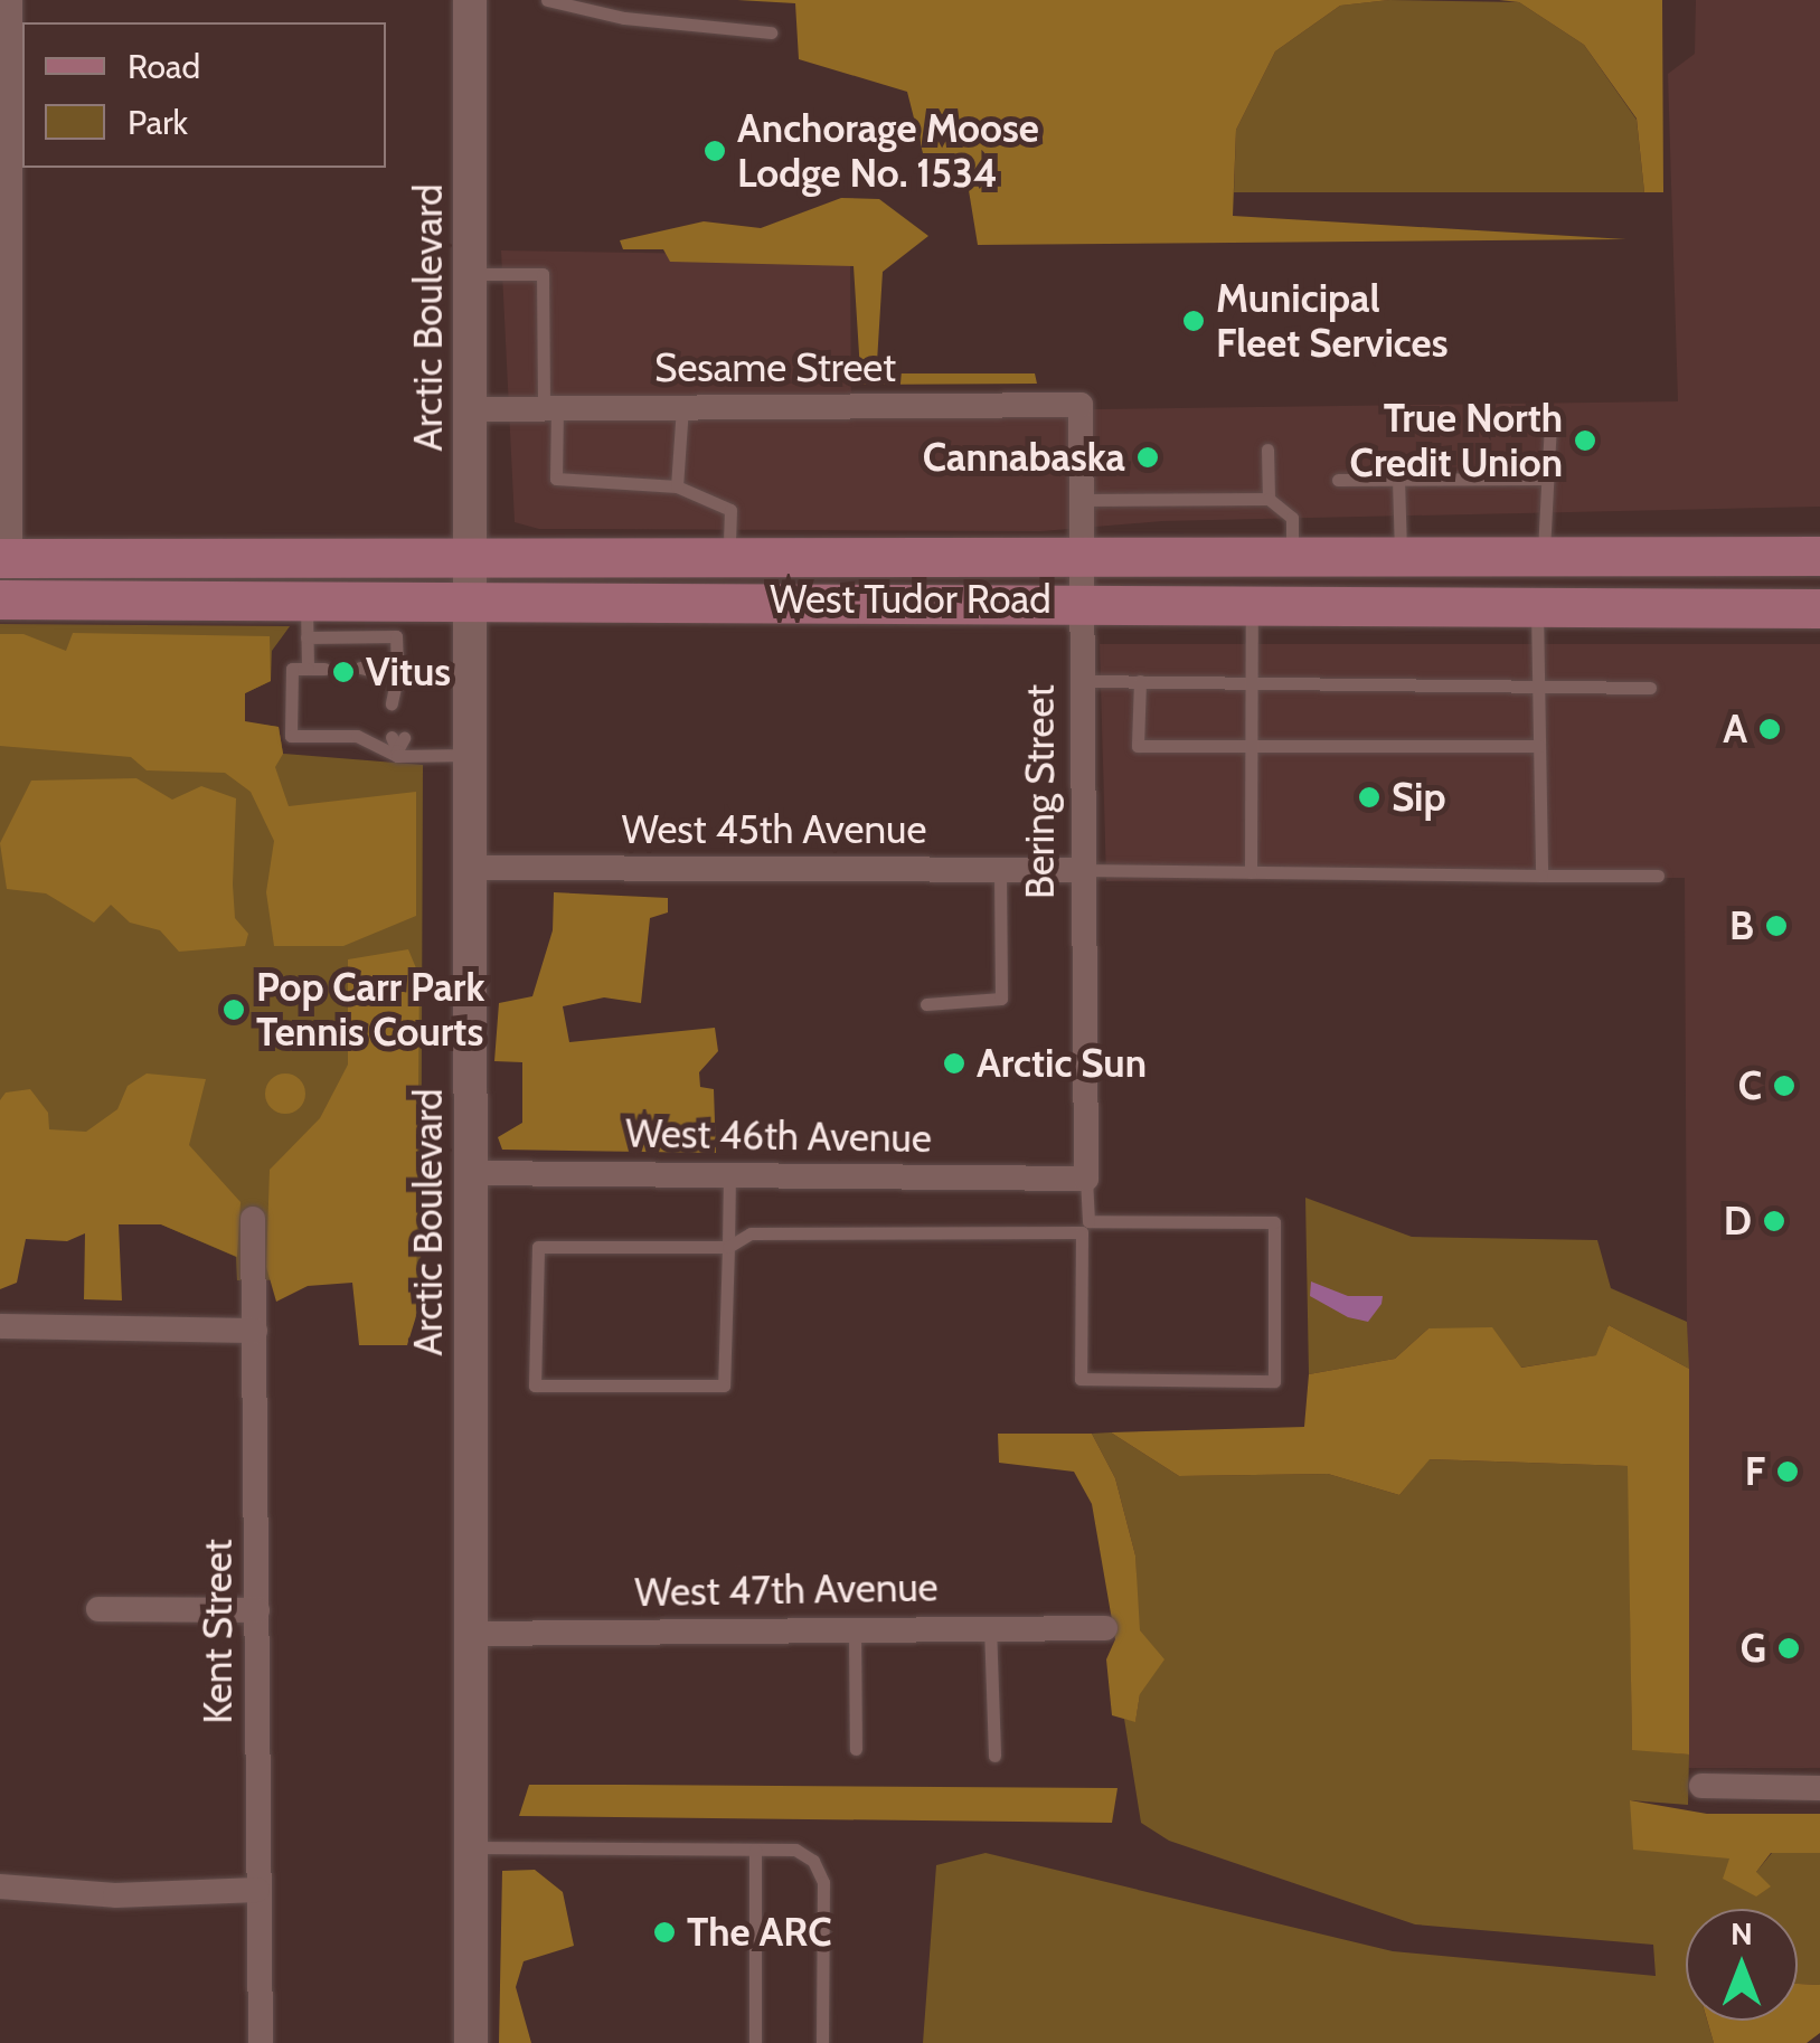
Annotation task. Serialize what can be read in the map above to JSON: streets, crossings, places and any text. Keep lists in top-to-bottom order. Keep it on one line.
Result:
{"streets":{"main road":["Arctic Boulevard","West Tudor Road"],"street":["Sesame Street","Bering Street","West 45th Avenue","West 46th Avenue","West 47th Avenue","Kent Street"]},"crossings":[["Arctic Boulevard","Sesame Street"],["Arctic Boulevard","West Tudor Road"],["Arctic Boulevard","West 45th Avenue"],["Arctic Boulevard","West 46th Avenue"],["Arctic Boulevard","West 47th Avenue"],["Sesame Street","Bering Street"],["West Tudor Road","Bering Street"],["Bering Street","West 45th Avenue"],["Bering Street","West 46th Avenue"]],"places":["Anchorage Moose Lodge No. 1534","Municipal Fleet Services","True North Credit Union","Cannabaska","Vitus","A","Sip","B","Pop Carr Park Tennis Courts","Arctic Sun","C","D","F","G","The ARC"],"legend":["Road","Park"],"north":"top"}
